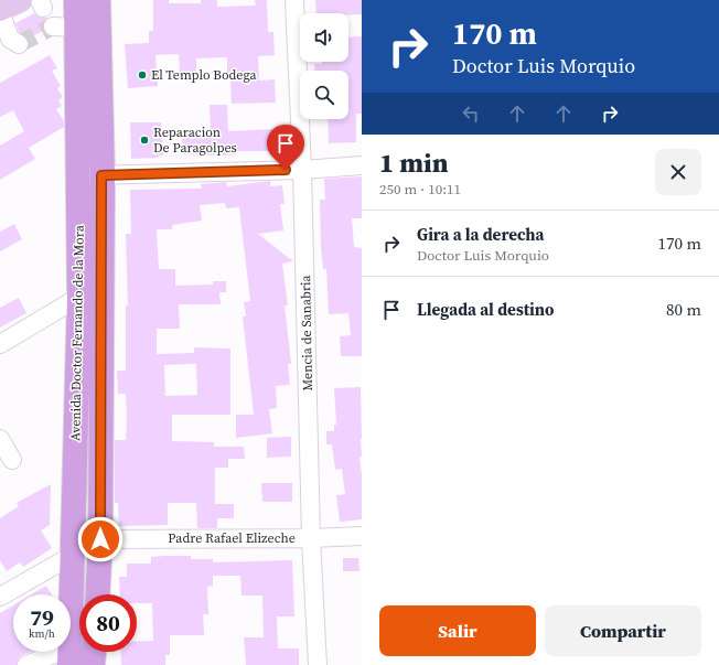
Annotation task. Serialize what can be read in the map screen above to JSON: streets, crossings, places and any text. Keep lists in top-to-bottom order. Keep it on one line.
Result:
{"streets":{"highway":["Avenida Doctor Fernando de la Mora"],"street":["Mencia de Sanabria","Padre Rafael Elizeche"]},"crossings":[["Avenida Doctor Fernando de la Mora","Padre Rafael Elizeche"],["Mencia de Sanabria","Padre Rafael Elizeche"]],"places":["El Templo Bodega","Reparacion De Paragolpes"],"page":{"turn":["170 m","Doctor Luis Morquio"],"heading":["1 min","250 m · 10:11"],"list":[{"name":"Gira a la derecha","note":"Doctor Luis Morquio","value":"170 m"},{"name":"Llegada al destino","value":"80 m"}],"speed":"79 km/h","limit":"80","buttons":["Salir","Compartir"]}}
